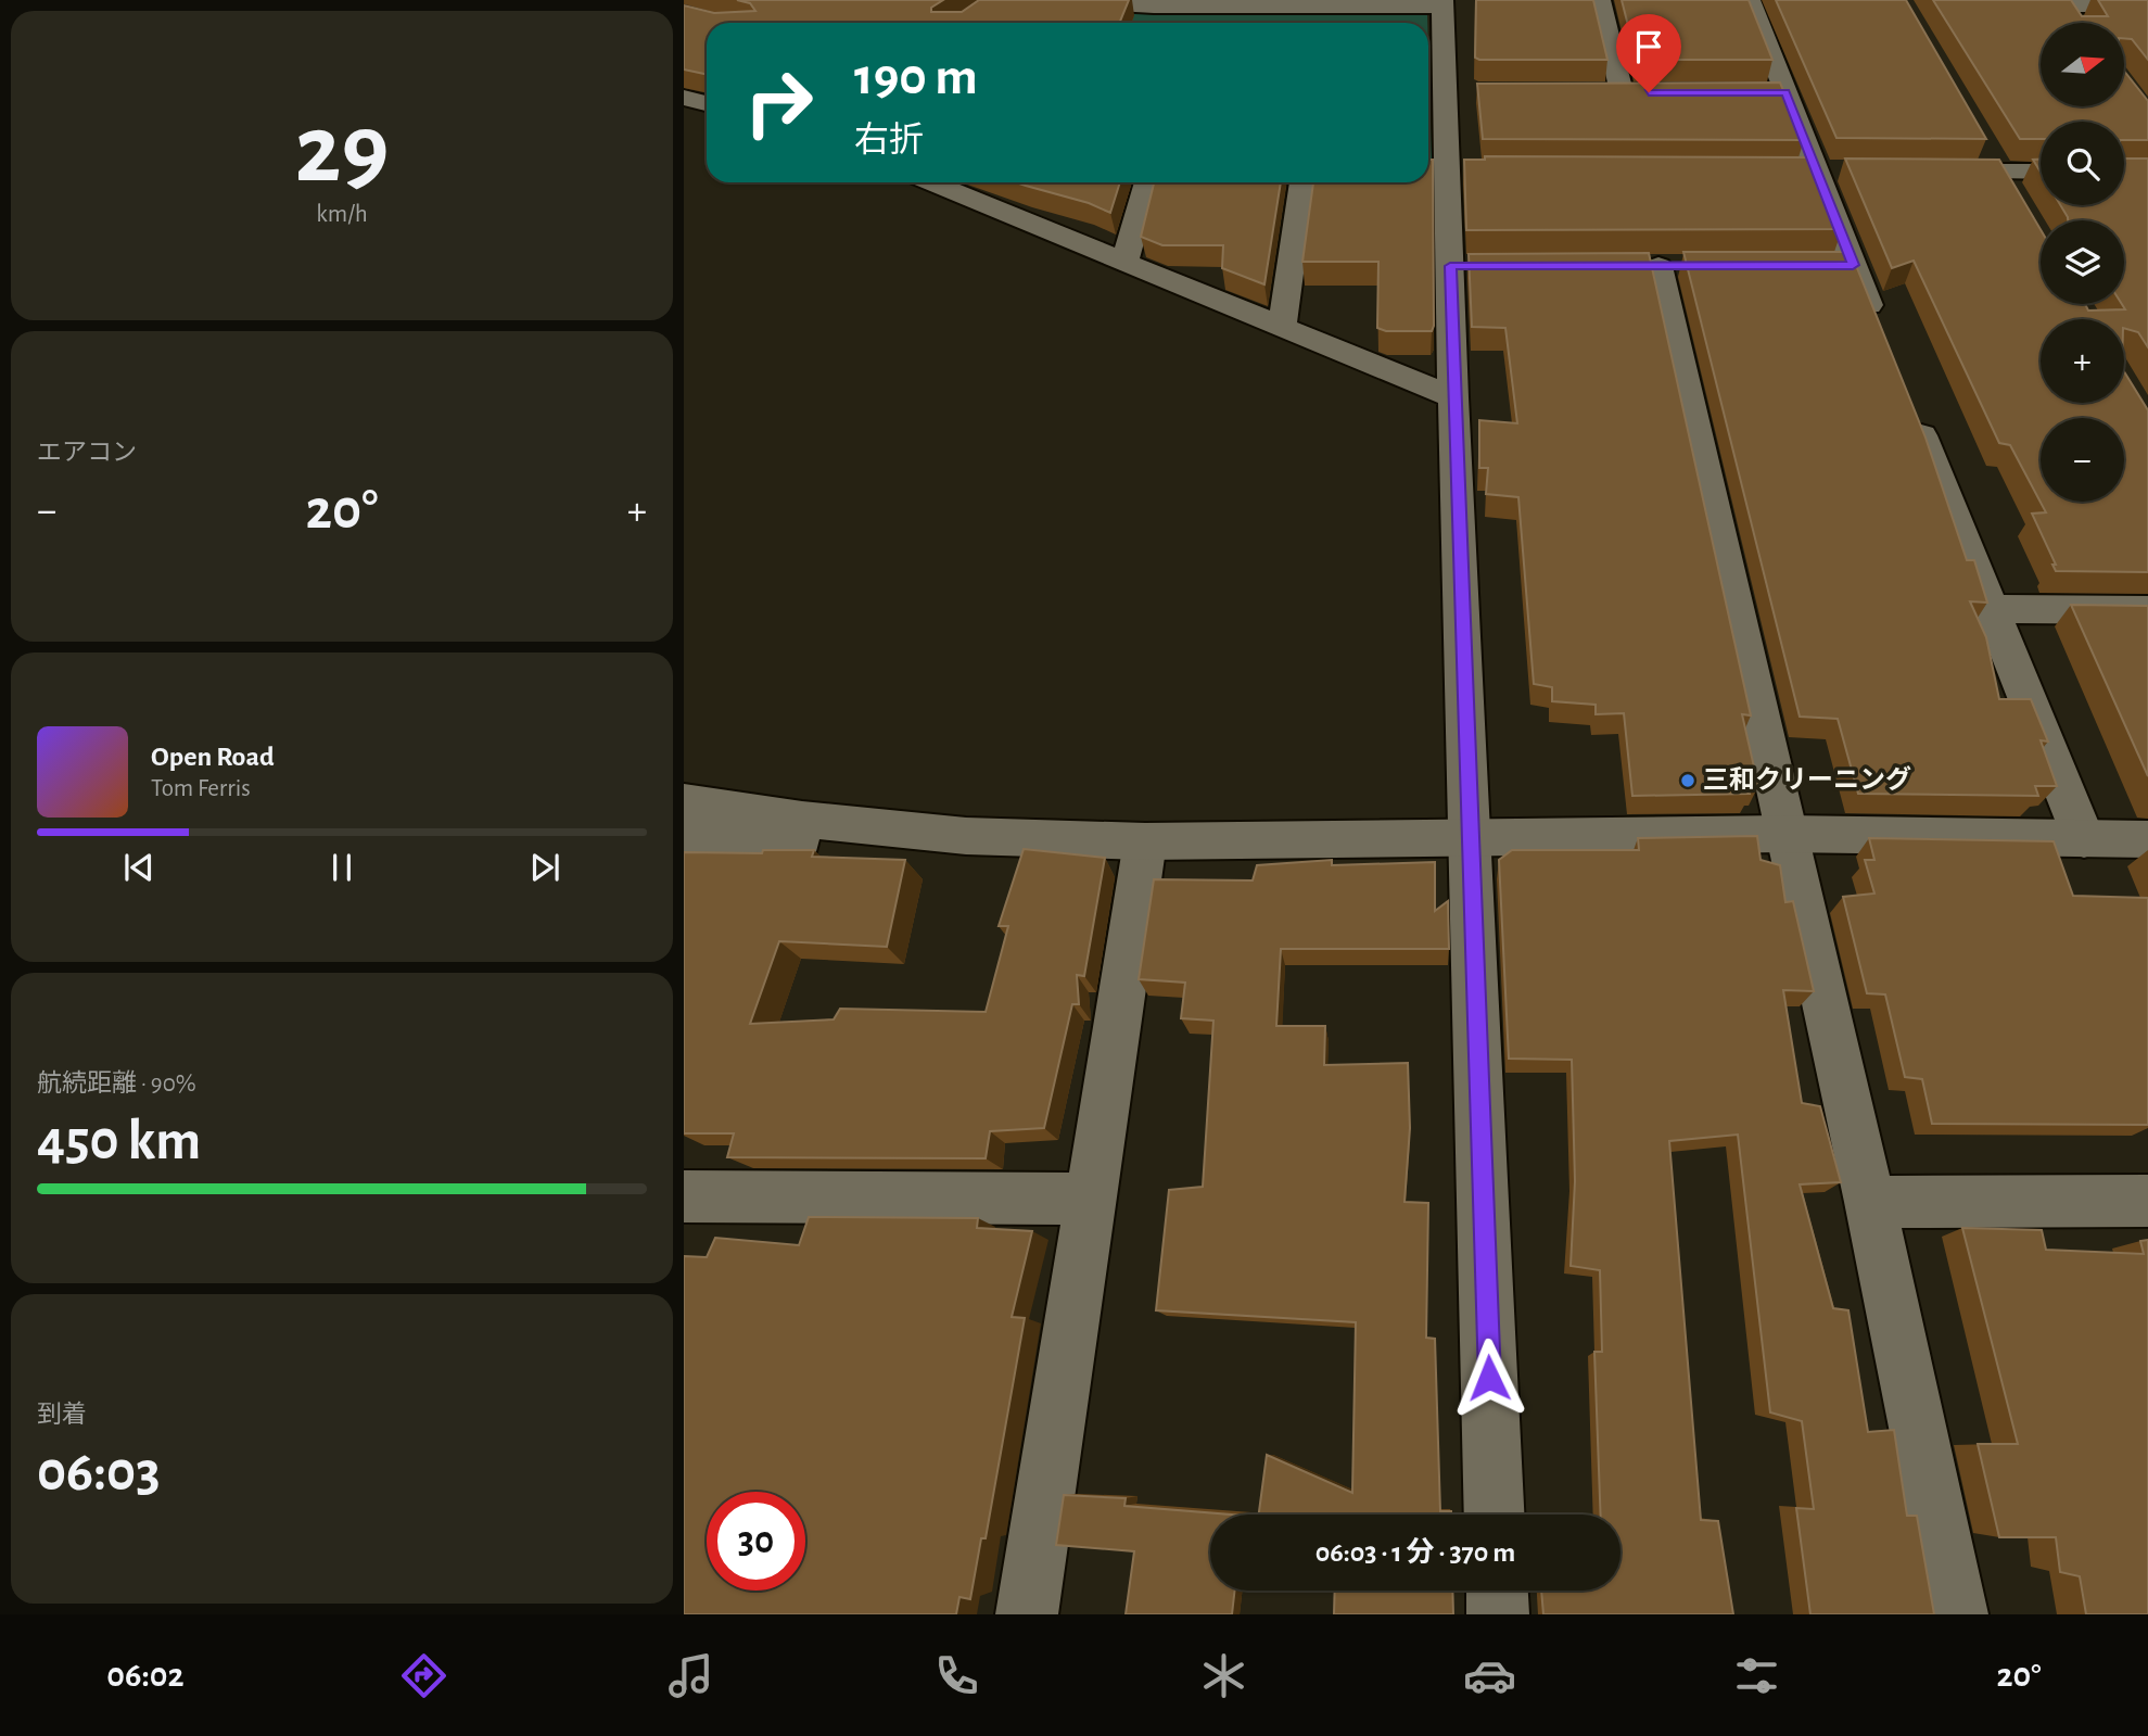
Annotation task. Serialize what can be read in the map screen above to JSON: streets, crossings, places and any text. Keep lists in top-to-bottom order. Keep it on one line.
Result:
{"places":["三和クリーニング"],"north":"right","page":{"tile":[["29","km/h"],"エアコン",["航続距離 · 90%","450 km"],["到着","06:03"]],"map_buttons":["+","−"],"turn":["190 m","右折"],"heat":["−","20°","+"],"song":["Open Road","Tom Ferris"],"limit":"30","trip":"06:03 · 1 分 · 370 m","tabs":["06:02","20°"]}}
